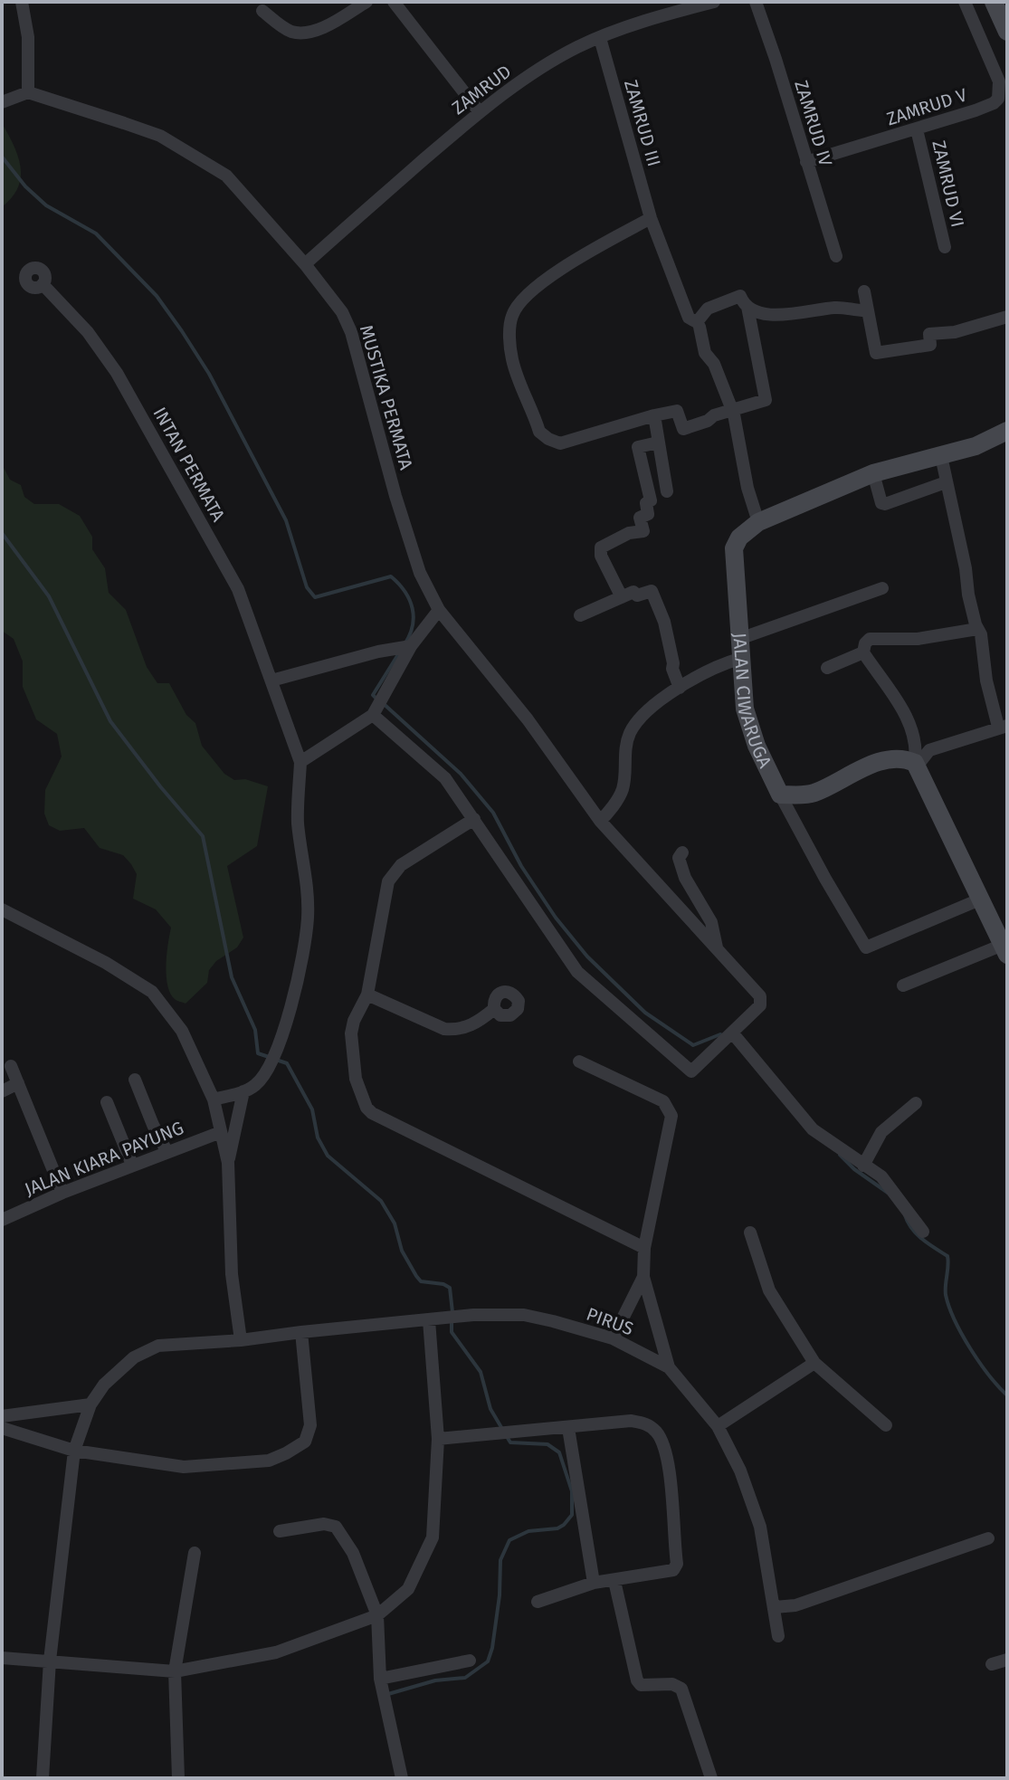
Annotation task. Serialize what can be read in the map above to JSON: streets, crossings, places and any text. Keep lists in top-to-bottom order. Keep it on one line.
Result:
{"streets":{"street":["ZAMRUD","ZAMRUD V","ZAMRUD III","ZAMRUD IV","ZAMRUD VI","MUSTIKA PERMATA","INTAN PERMATA","JALAN CIWARUGA","JALAN KIARA PAYUNG","PIRUS"]},"crossings":[["ZAMRUD","ZAMRUD III"],["ZAMRUD","MUSTIKA PERMATA"],["ZAMRUD V","ZAMRUD IV"],["ZAMRUD V","ZAMRUD VI"]]}
